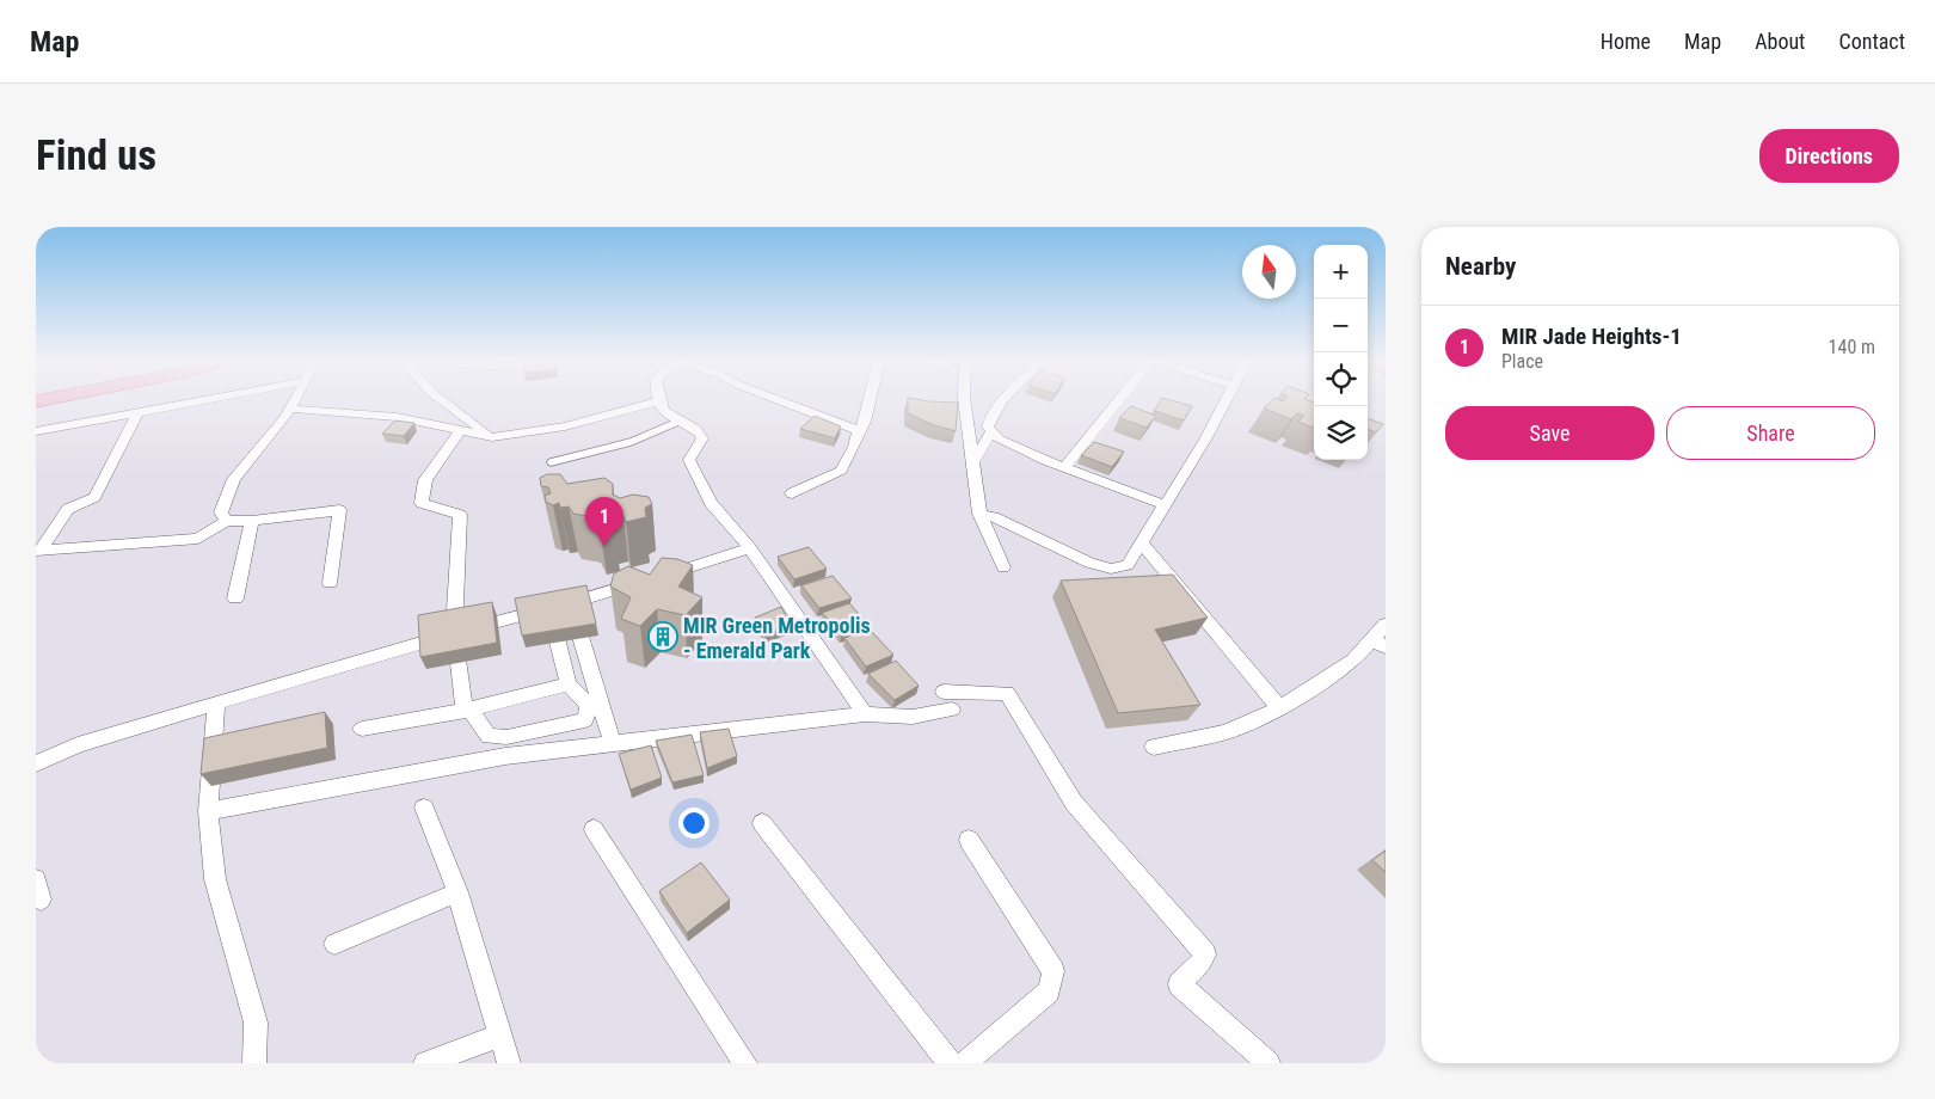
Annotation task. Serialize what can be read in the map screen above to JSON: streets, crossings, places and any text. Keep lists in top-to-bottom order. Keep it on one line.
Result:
{"places":{"building":["MIR Green Metropolis - Emerald Park"]},"north":"top","page":{"header":"Map","nav":["Home","Map","About","Contact"],"buttons":["Directions",["Save","Share"]],"title":"Find us","heading":"Nearby","map_buttons":["+","−"],"list":[{"mark":"1","name":"MIR Jade Heights-1","note":"Place","value":"140 m"}],"pins":"1"}}
